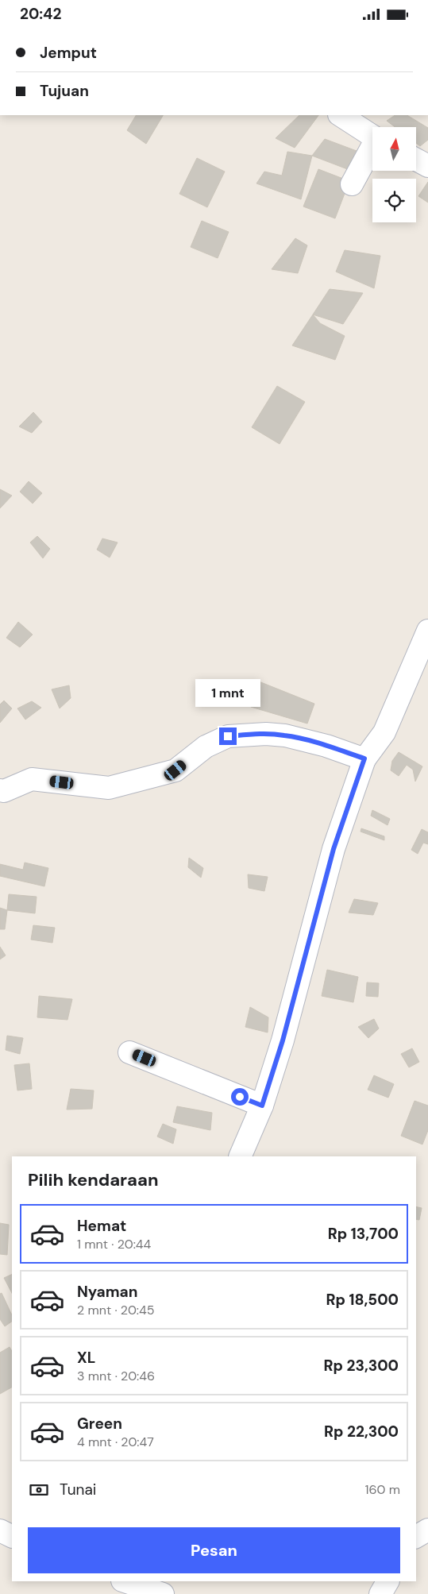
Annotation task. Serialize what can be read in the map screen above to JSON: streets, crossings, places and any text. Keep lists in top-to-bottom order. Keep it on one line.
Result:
{"north":"top","page":{"status":"20:42","banner":["Jemput","Tujuan"],"bubble":"1 mnt","heading":"Pilih kendaraan","list":[{"name":"Hemat","note":"1 mnt · 20:44","value":"Rp 13,700"},{"name":"Nyaman","note":"2 mnt · 20:45","value":"Rp 18,500"},{"name":"XL","note":"3 mnt · 20:46","value":"Rp 23,300"},{"name":"Green","note":"4 mnt · 20:47","value":"Rp 22,300"}],"pay":["Tunai","160 m"],"buttons":"Pesan"}}
